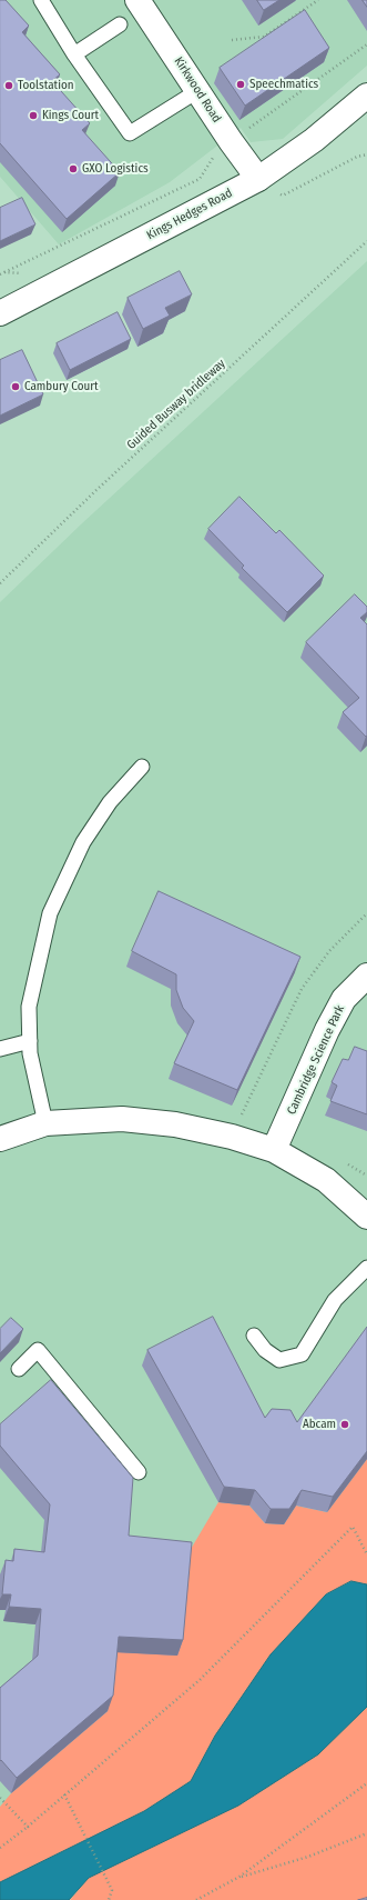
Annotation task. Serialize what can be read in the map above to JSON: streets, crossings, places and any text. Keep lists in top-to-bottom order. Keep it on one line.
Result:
{"streets":{"street":["Kirkwood Road","Kings Hedges Road","Cambridge Science Park"],"path":["Guided Busway bridleway"]},"crossings":[["Kirkwood Road","Kings Hedges Road"]],"places":["Speechmatics","Toolstation","Kings Court","GXO Logistics","Cambury Court","Abcam"]}
